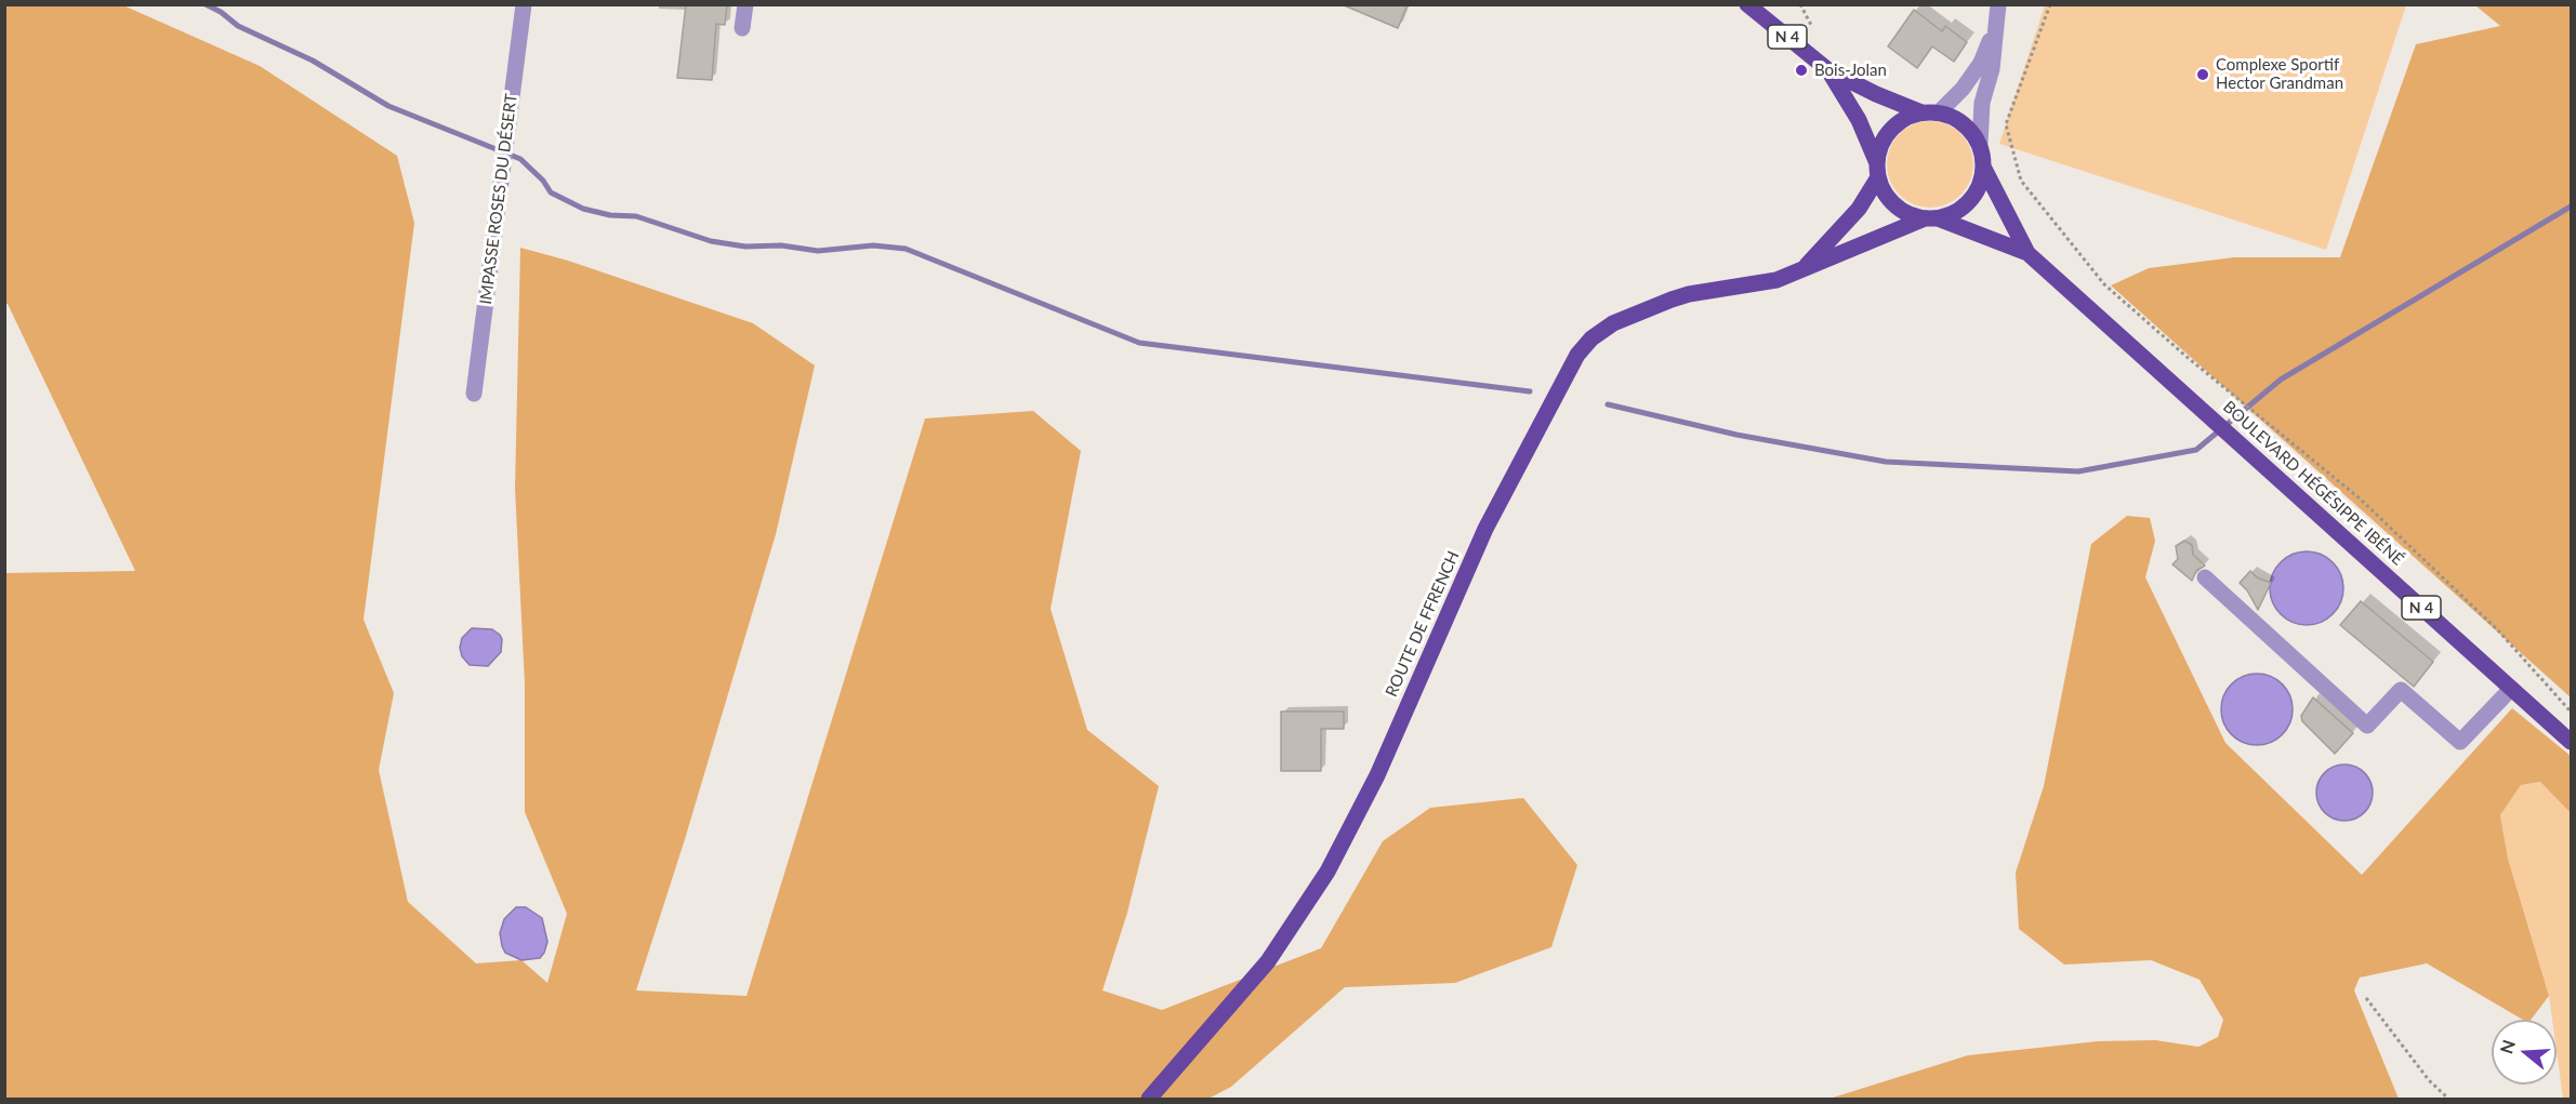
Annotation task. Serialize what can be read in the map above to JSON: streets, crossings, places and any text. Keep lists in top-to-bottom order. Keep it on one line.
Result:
{"streets":{"main road":["N 4","BOULEVARD HÉGÉSIPPE IBÉNÉ","ROUTE DE FFRENCH"],"street":["IMPASSE ROSES DU DÉSERT"]},"crossings":[["N 4","BOULEVARD HÉGÉSIPPE IBÉNÉ"],["N 4","ROUTE DE FFRENCH"],["BOULEVARD HÉGÉSIPPE IBÉNÉ","ROUTE DE FFRENCH"]],"places":["Bois-Jolan","Complexe Sportif Hector Grandman"],"north":"left"}
